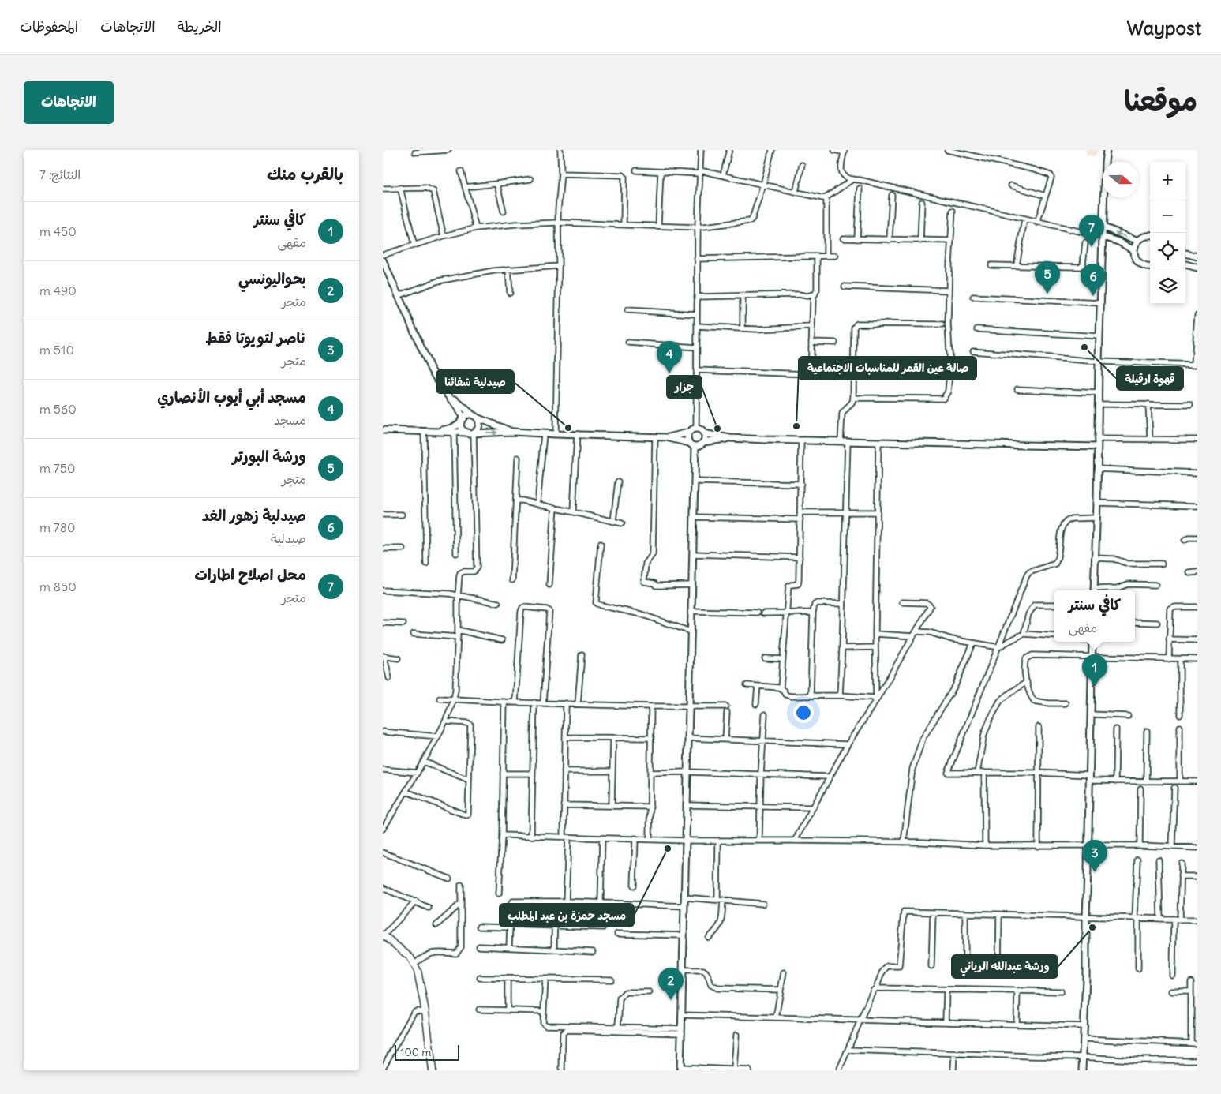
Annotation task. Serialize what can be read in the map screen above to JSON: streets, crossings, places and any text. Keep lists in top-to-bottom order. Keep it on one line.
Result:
{"places":["قهوة ارقيلة","صالة عين القمر للمناسبات الاجتماعية","صيدلية شفائنا","جزار","مسجد حمزة بن عبد المطلب","ورشة عبدالله الرياني"],"scale_bar":"100 m","north":"right","page":{"header":"Waypost","nav":["الخريطة","الاتجاهات","المحفوظات"],"title":"موقعنا","buttons":"الاتجاهات","heading":["بالقرب منك","النتائج: 7"],"map_buttons":["+","−"],"list":[{"mark":"1","name":"كافي سنتر","note":"مقهى","value":"450 m"},{"mark":"2","name":"بحواليونسي","note":"متجر","value":"490 m"},{"mark":"3","name":"ناصر لتويوتا فقط","note":"متجر","value":"510 m"},{"mark":"4","name":"مسجد أبي أيوب الأنصاري","note":"مسجد","value":"560 m"},{"mark":"5","name":"ورشة البورتر","note":"متجر","value":"750 m"},{"mark":"6","name":"صيدلية زهور الغد","note":"صيدلية","value":"780 m"},{"mark":"7","name":"محل اصلاح اطارات","note":"متجر","value":"850 m"}],"pins":["7","5","6","4","1","3","2"],"popup":["كافي سنتر","مقهى"],"scale":"100 m"}}
